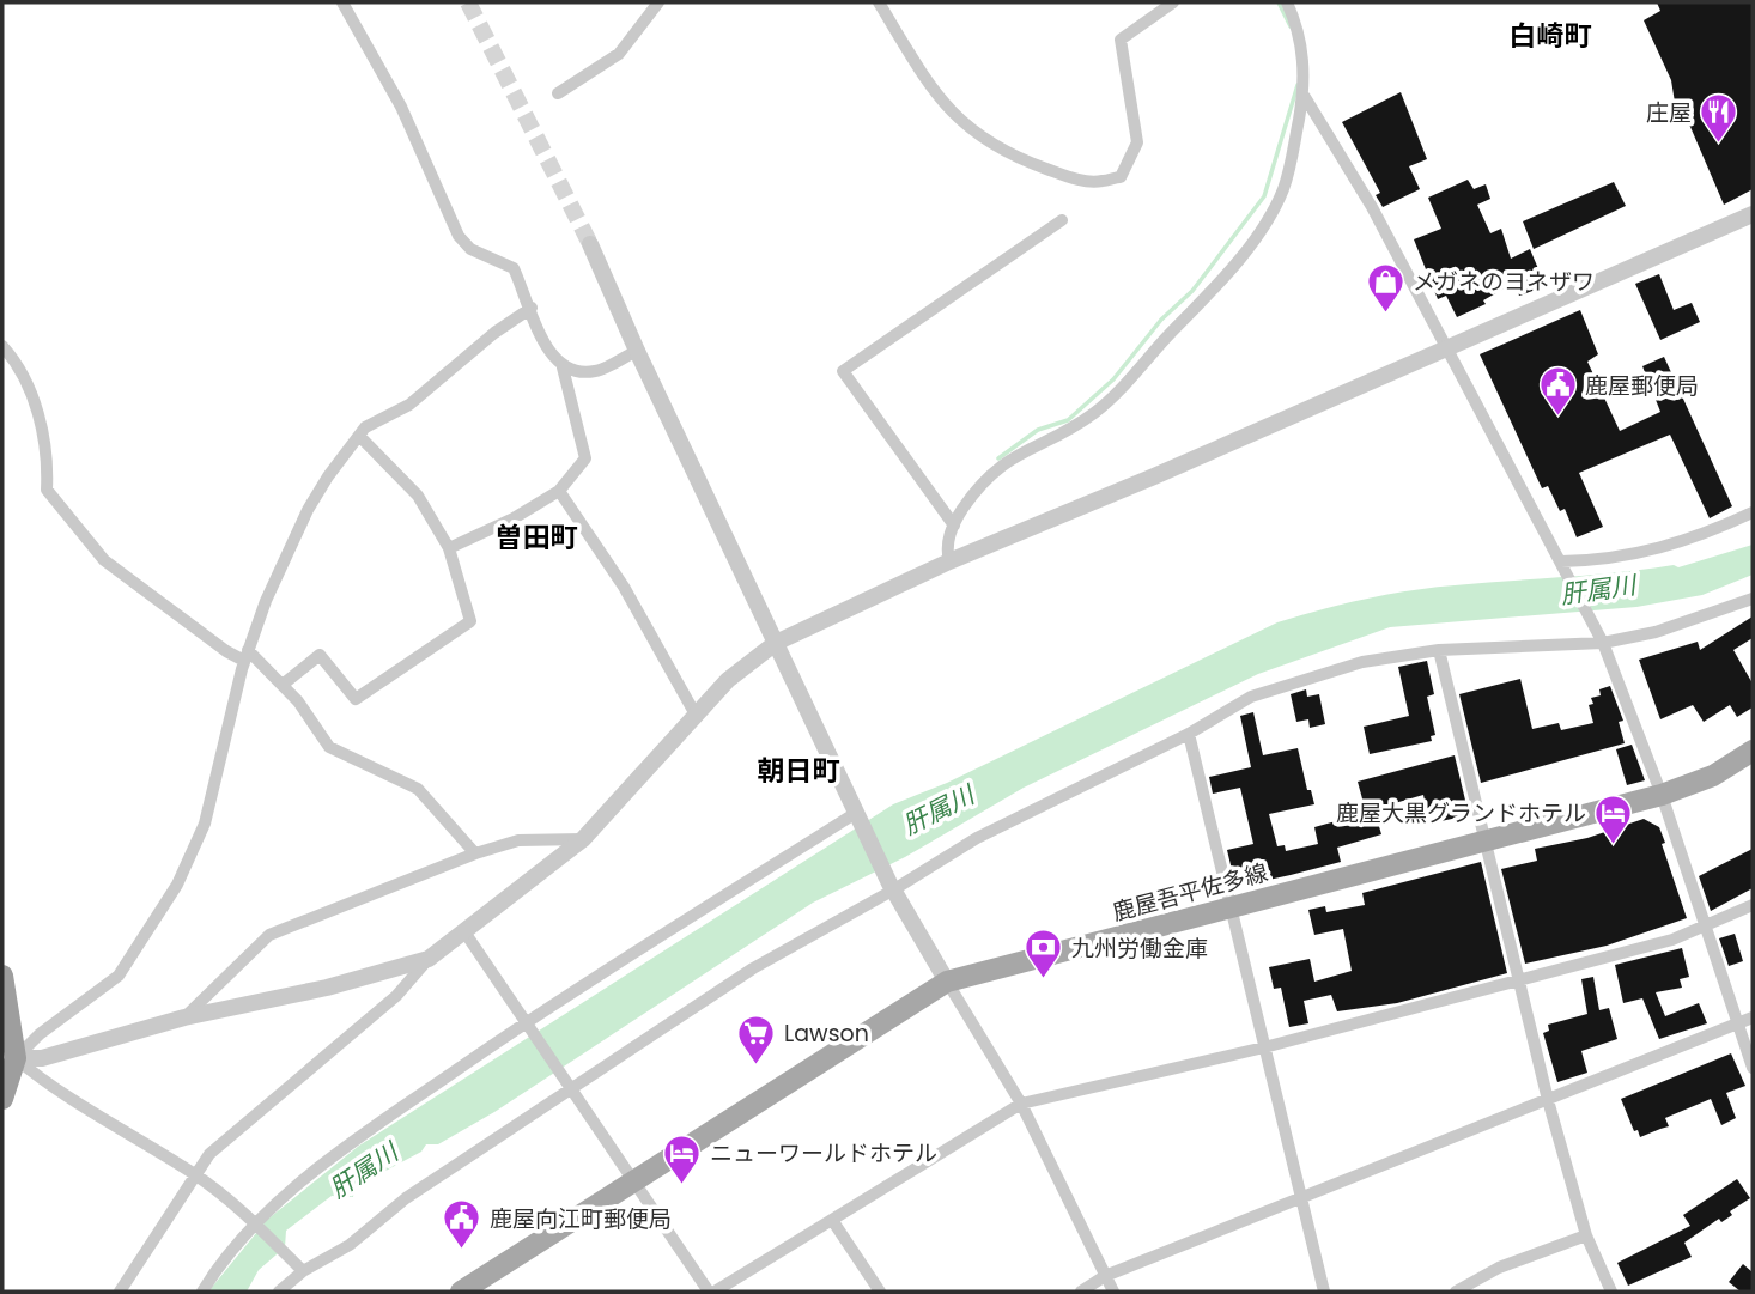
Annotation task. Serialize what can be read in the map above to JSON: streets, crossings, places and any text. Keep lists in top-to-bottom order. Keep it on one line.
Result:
{"streets":{"main road":["鹿屋吾平佐多線"]},"districts":["白崎町","曽田町","朝日町"],"water":["肝属川"],"places":{"restaurant":["庄屋"],"shop":["メガネのヨネザワ"],"public building":["鹿屋郵便局","鹿屋向江町郵便局"],"hotel":["鹿屋大黒グランドホテル","ニューワールドホテル"],"bank":["九州労働金庫"],"supermarket":["Lawson"]}}
